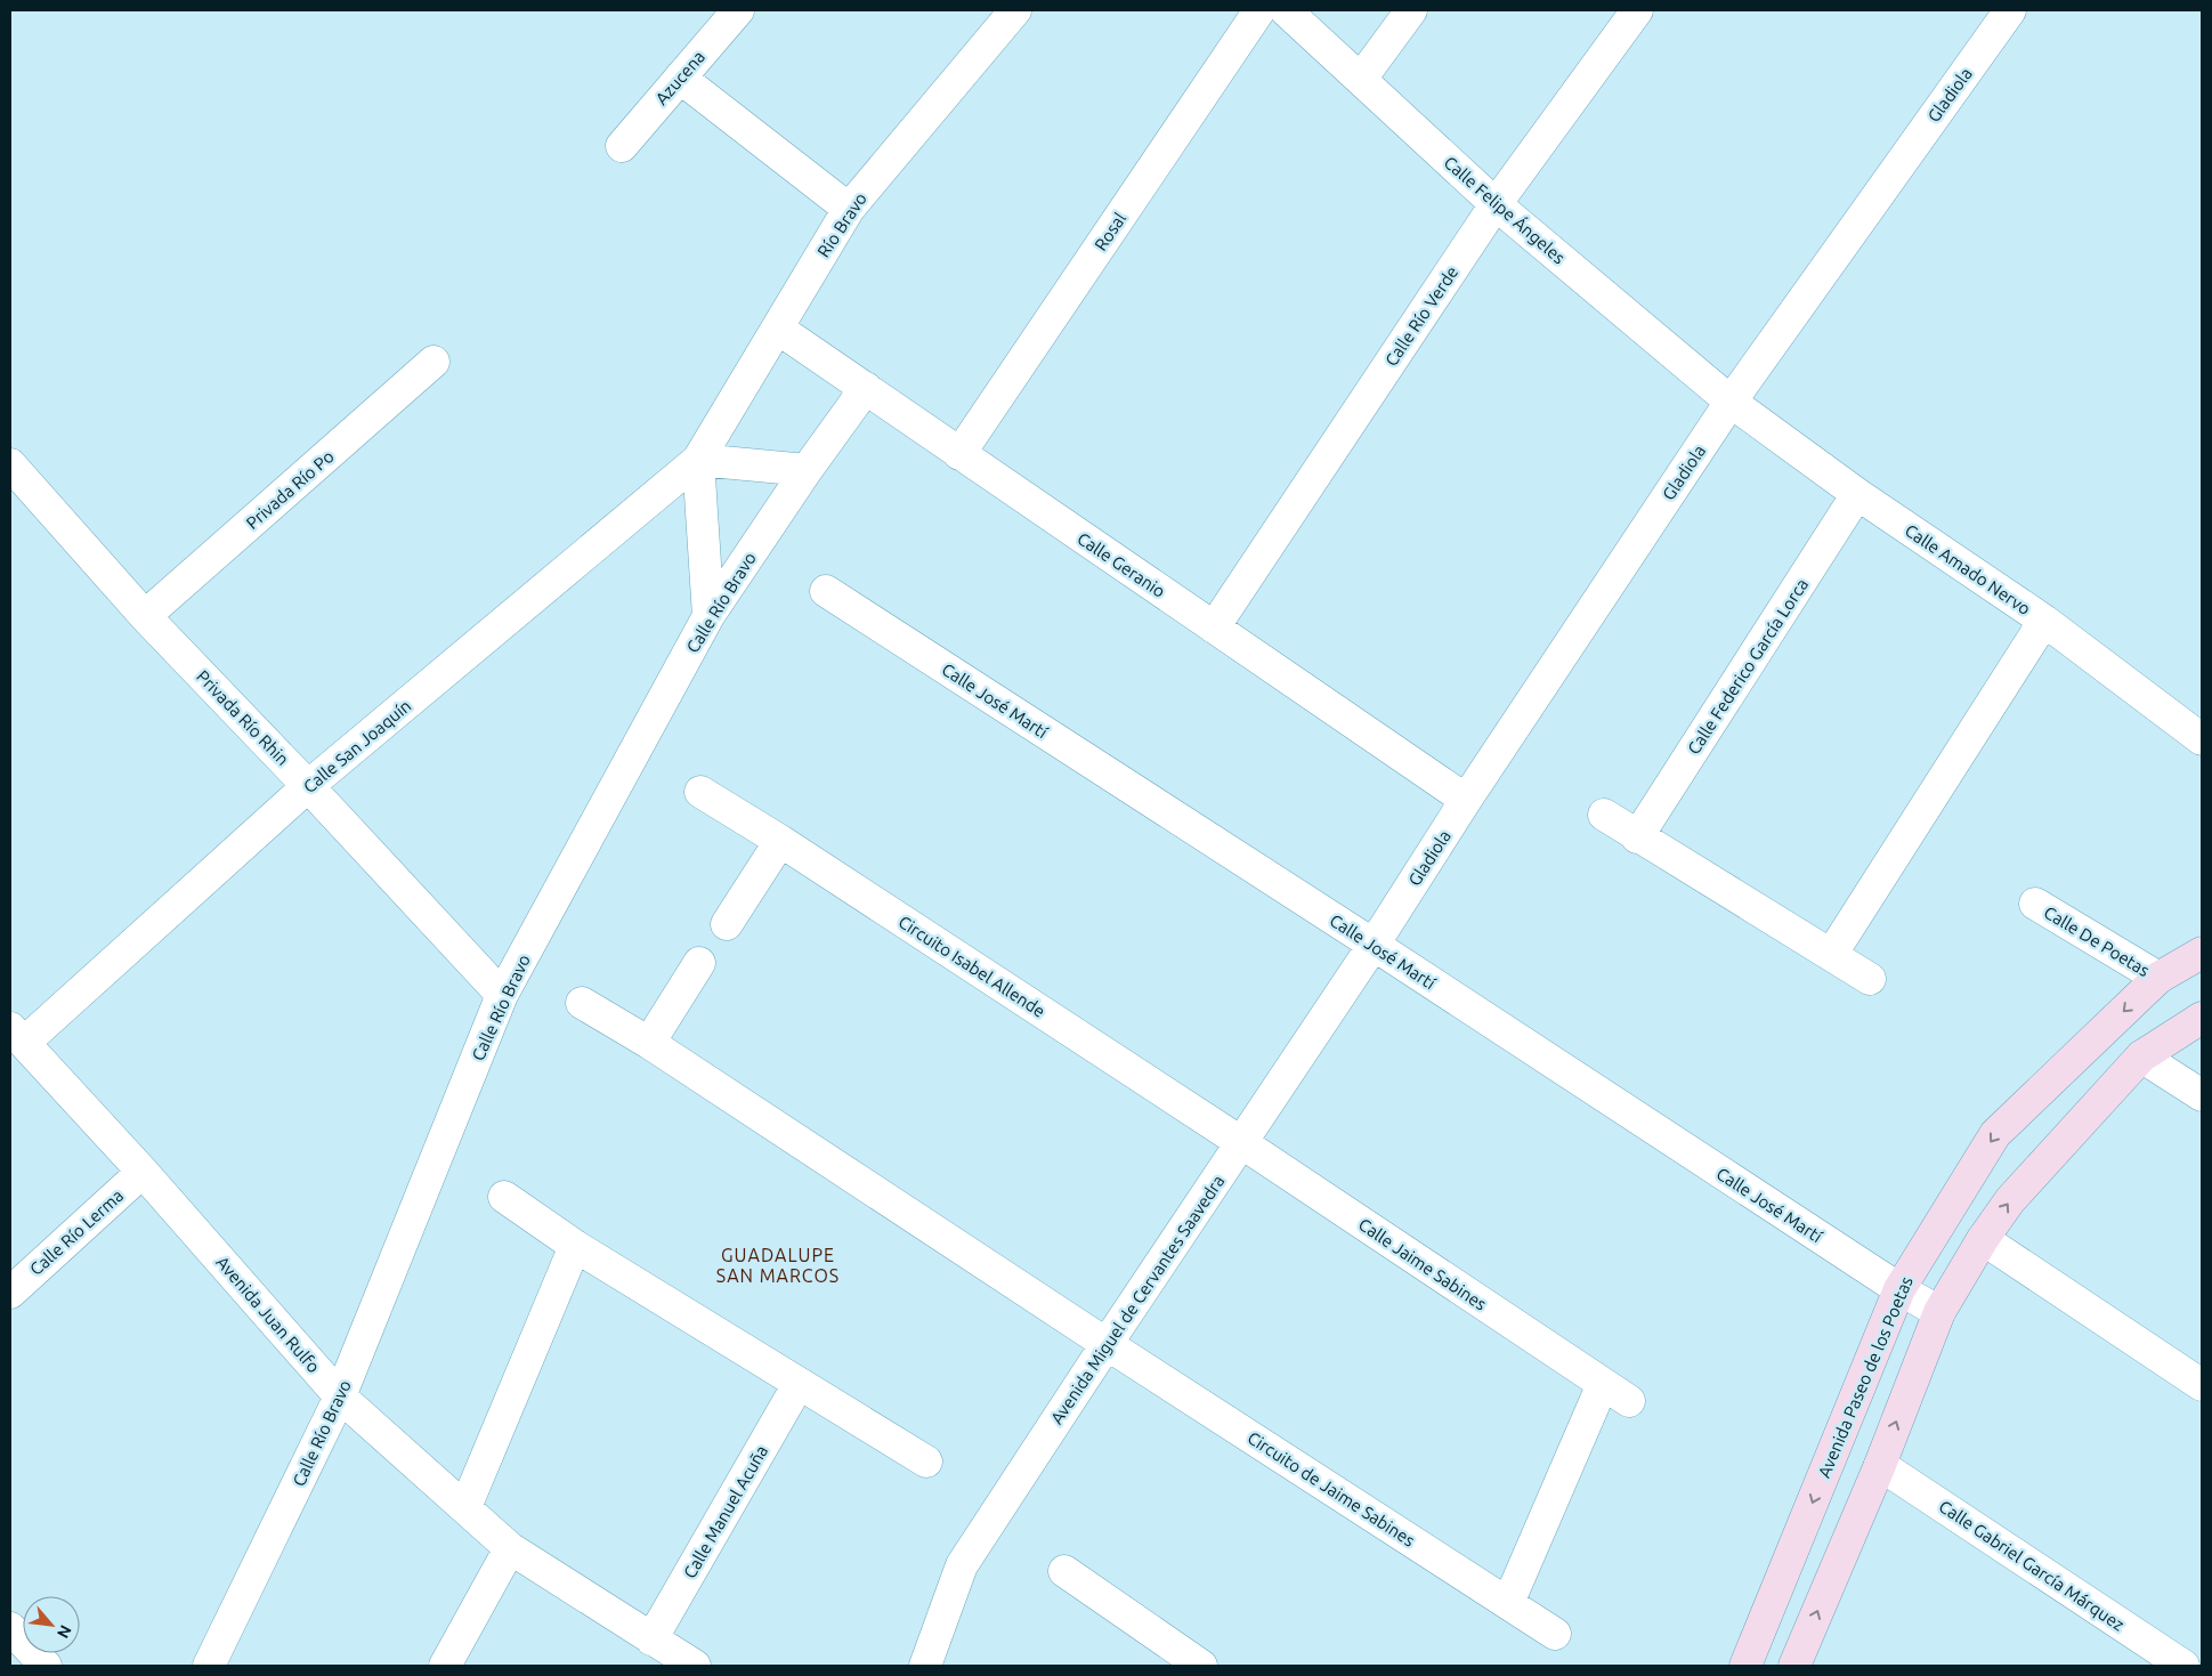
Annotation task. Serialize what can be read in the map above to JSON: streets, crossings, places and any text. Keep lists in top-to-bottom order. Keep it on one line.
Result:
{"streets":{"street":["Azucena","Gladiola","Calle Felipe Ángeles","Río Bravo","Rosal","Calle Río Verde","Privada Río Po","Calle Geranio","Calle Amado Nervo","Calle Río Bravo","Calle Federico García Lorca","Calle José Martí","Privada Río Rhin","Calle San Joaquín","Calle De Poetas","Circuito Isabel Allende","Calle Río Lerma","Calle Jaime Sabines","Avenida Miguel de Cervantes Saavedra","Avenida Juan Rulfo","Avenida Paseo de los Poetas","Circuito de Jaime Sabines","Calle Manuel Acuña","Calle Gabriel García Márquez"]},"crossings":[["Gladiola","Calle Felipe Ángeles"],["Gladiola","Calle Geranio"],["Gladiola","Calle Amado Nervo"],["Gladiola","Calle José Martí"],["Gladiola","Avenida Miguel de Cervantes Saavedra"],["Calle Felipe Ángeles","Calle Río Verde"],["Calle Felipe Ángeles","Calle Amado Nervo"],["Río Bravo","Calle Geranio"],["Río Bravo","Calle San Joaquín"],["Rosal","Calle Geranio"],["Calle Río Verde","Calle Geranio"],["Privada Río Po","Privada Río Rhin"],["Calle Geranio","Calle Río Bravo"],["Calle Amado Nervo","Calle Federico García Lorca"],["Calle Río Bravo","Privada Río Rhin"],["Calle Río Bravo","Avenida Juan Rulfo"],["Calle José Martí","Avenida Miguel de Cervantes Saavedra"],["Calle José Martí","Avenida Paseo de los Poetas"],["Privada Río Rhin","Calle San Joaquín"],["Calle San Joaquín","Avenida Juan Rulfo"],["Calle De Poetas","Avenida Paseo de los Poetas"],["Circuito Isabel Allende","Calle Jaime Sabines"],["Circuito Isabel Allende","Avenida Miguel de Cervantes Saavedra"],["Calle Río Lerma","Avenida Juan Rulfo"],["Calle Jaime Sabines","Avenida Miguel de Cervantes Saavedra"],["Avenida Miguel de Cervantes Saavedra","Circuito de Jaime Sabines"],["Avenida Juan Rulfo","Calle Manuel Acuña"]],"districts":["GUADALUPE SAN MARCOS"],"north":"bottom right"}
